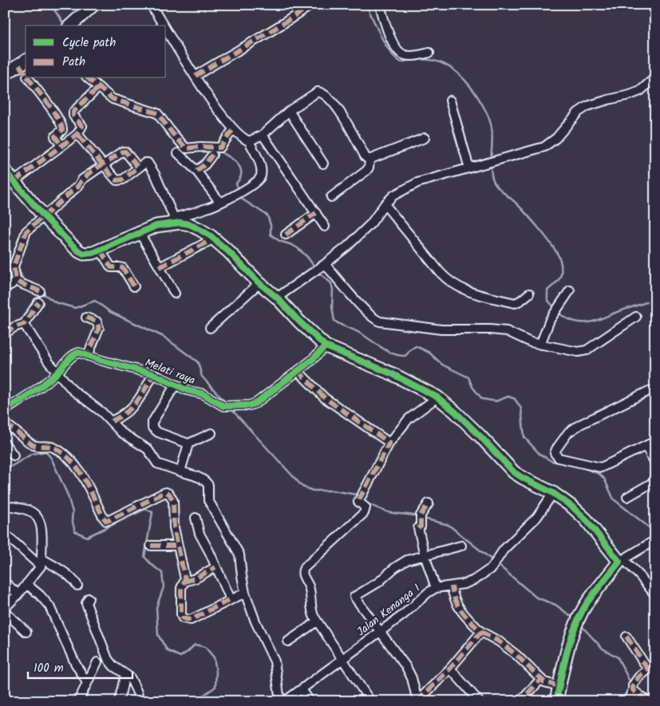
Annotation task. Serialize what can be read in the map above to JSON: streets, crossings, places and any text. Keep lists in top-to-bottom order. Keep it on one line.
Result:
{"streets":{"street":["Melati raya","Jalan Kenanga I"]},"legend":["Cycle path","Path"],"scale_bar":"100 m"}
